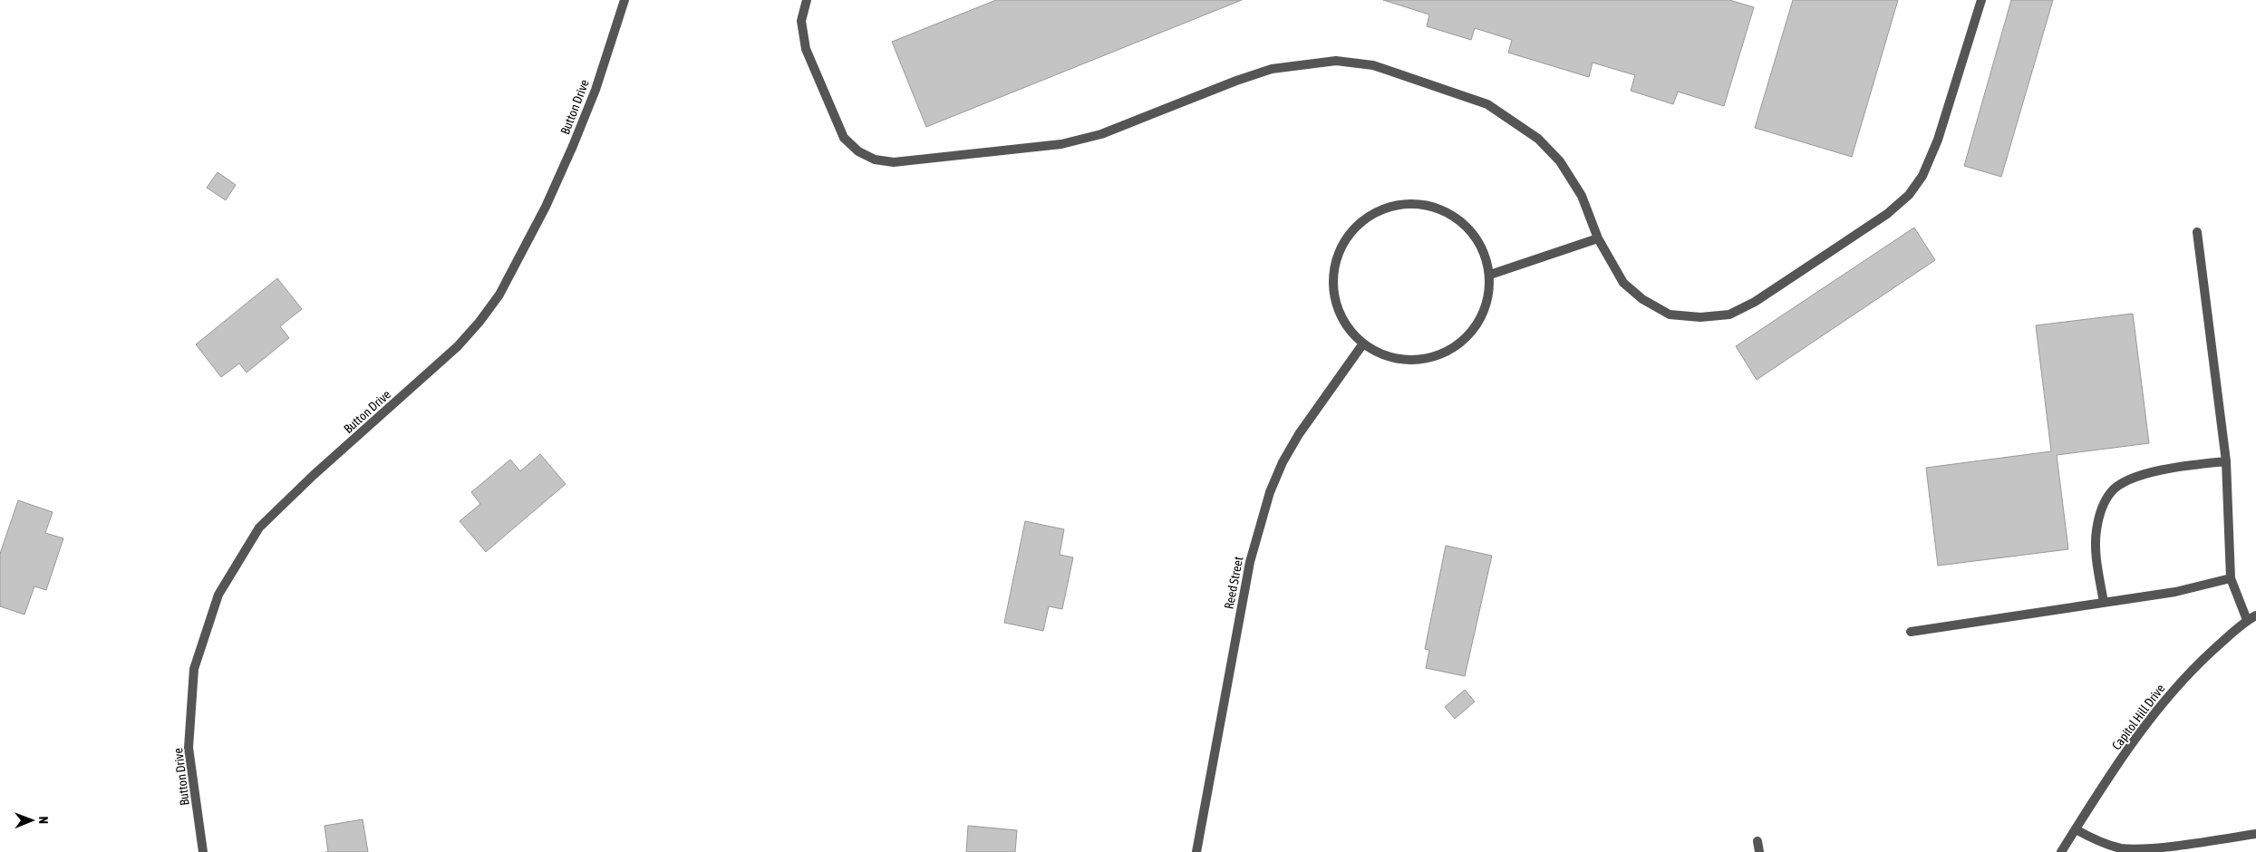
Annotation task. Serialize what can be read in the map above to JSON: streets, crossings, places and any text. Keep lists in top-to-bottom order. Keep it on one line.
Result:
{"streets":{"street":["Button Drive","Reed Street","Capitol Hill Drive"]},"north":"right"}
